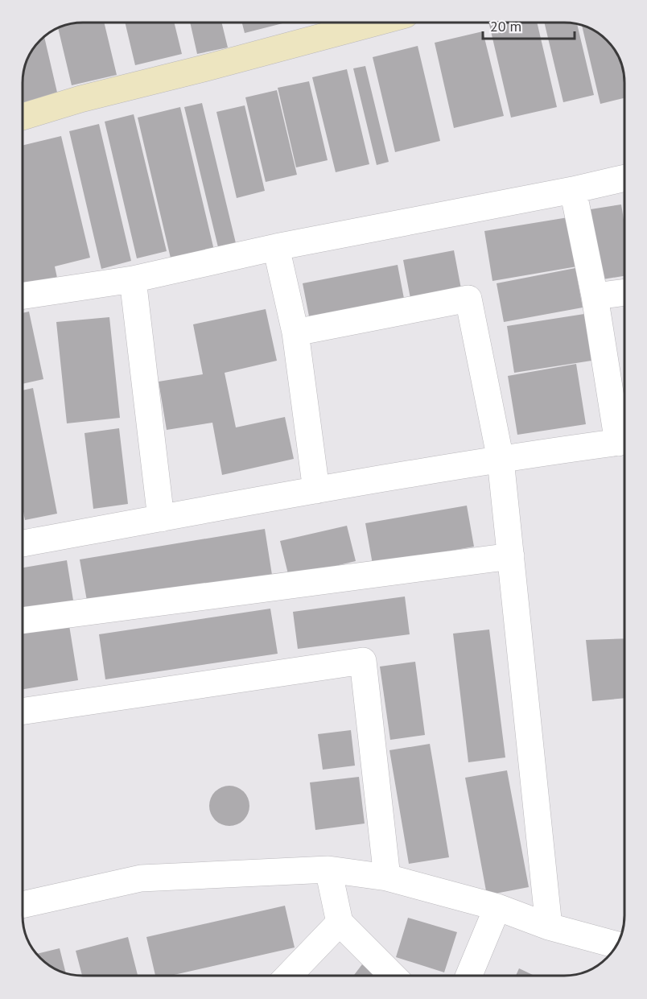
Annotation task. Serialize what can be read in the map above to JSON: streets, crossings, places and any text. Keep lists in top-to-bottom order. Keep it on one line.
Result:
{"scale_bar":"20 m"}
